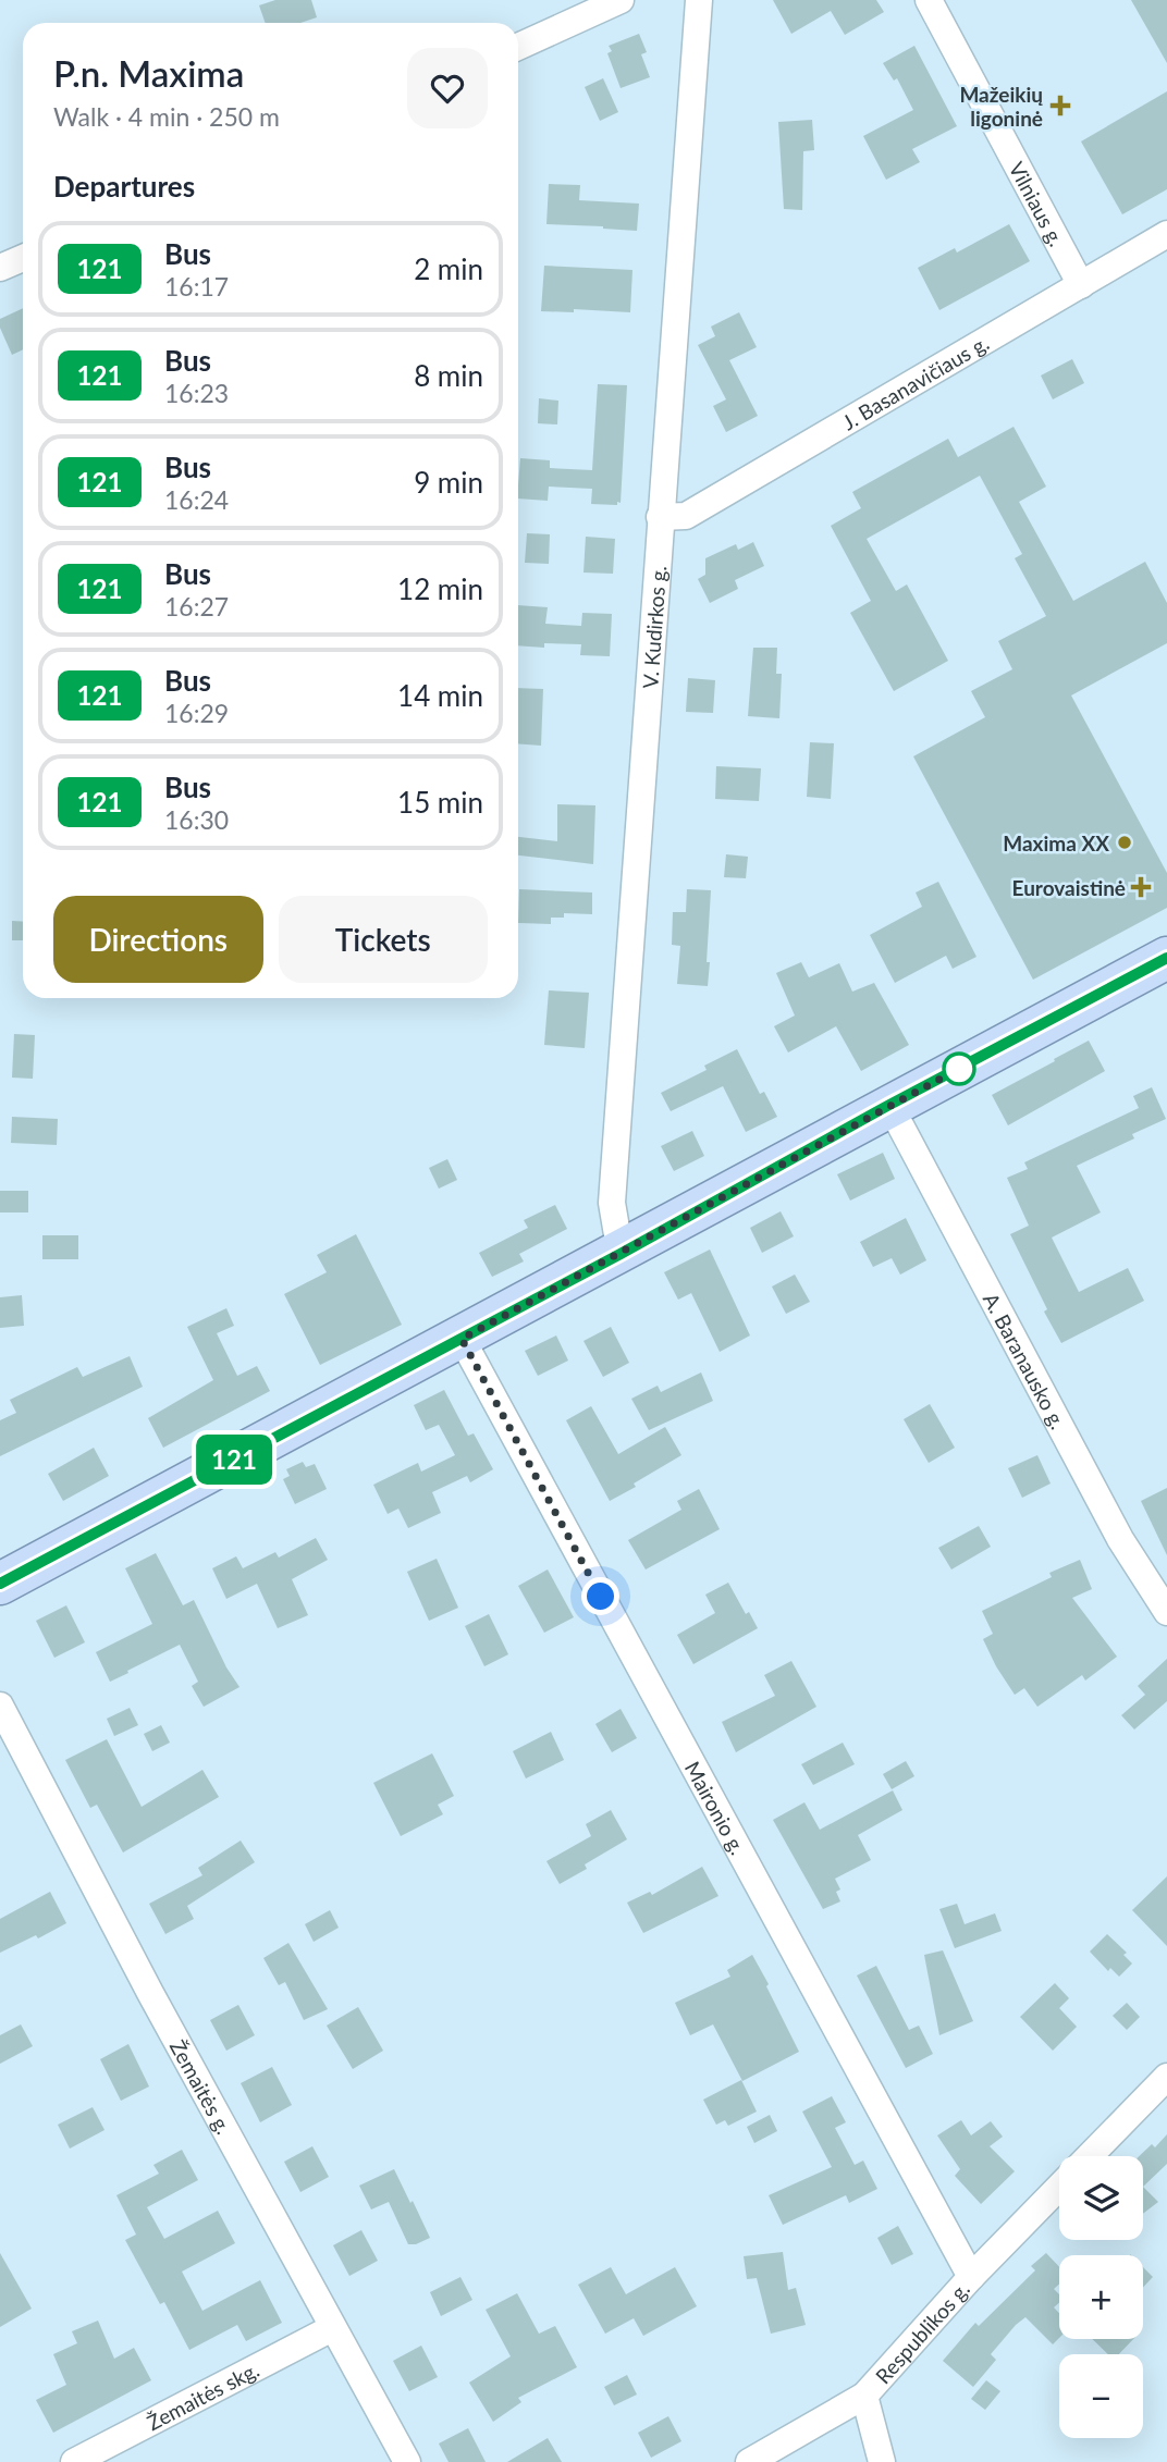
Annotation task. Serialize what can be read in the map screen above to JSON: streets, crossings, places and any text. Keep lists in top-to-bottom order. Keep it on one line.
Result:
{"streets":{"street":["Vilniaus g.","J. Basanavičiaus g.","V. Kudirkos g.","A. Baranausko g.","Maironio g.","Žemaitės g.","Respublikos g.","Žemaitės skg."]},"crossings":[["Vilniaus g.","J. Basanavičiaus g."],["J. Basanavičiaus g.","V. Kudirkos g."],["Maironio g.","Respublikos g."],["Žemaitės g.","Žemaitės skg."]],"places":{"health":["Mažeikių ligoninė","Eurovaistinė"],"other":["Maxima XX"]},"lines":["bus line 121"],"page":{"on_map":"121","heading":[["P.n. Maxima","Walk · 4 min · 250 m"],"Departures"],"list":[{"mark":"121","name":"Bus","note":"16:17","value":"2 min"},{"mark":"121","name":"Bus","note":"16:23","value":"8 min"},{"mark":"121","name":"Bus","note":"16:24","value":"9 min"},{"mark":"121","name":"Bus","note":"16:27","value":"12 min"},{"mark":"121","name":"Bus","note":"16:29","value":"14 min"},{"mark":"121","name":"Bus","note":"16:30","value":"15 min"}],"buttons":["Directions","Tickets"],"map_buttons":["+","−"]}}
